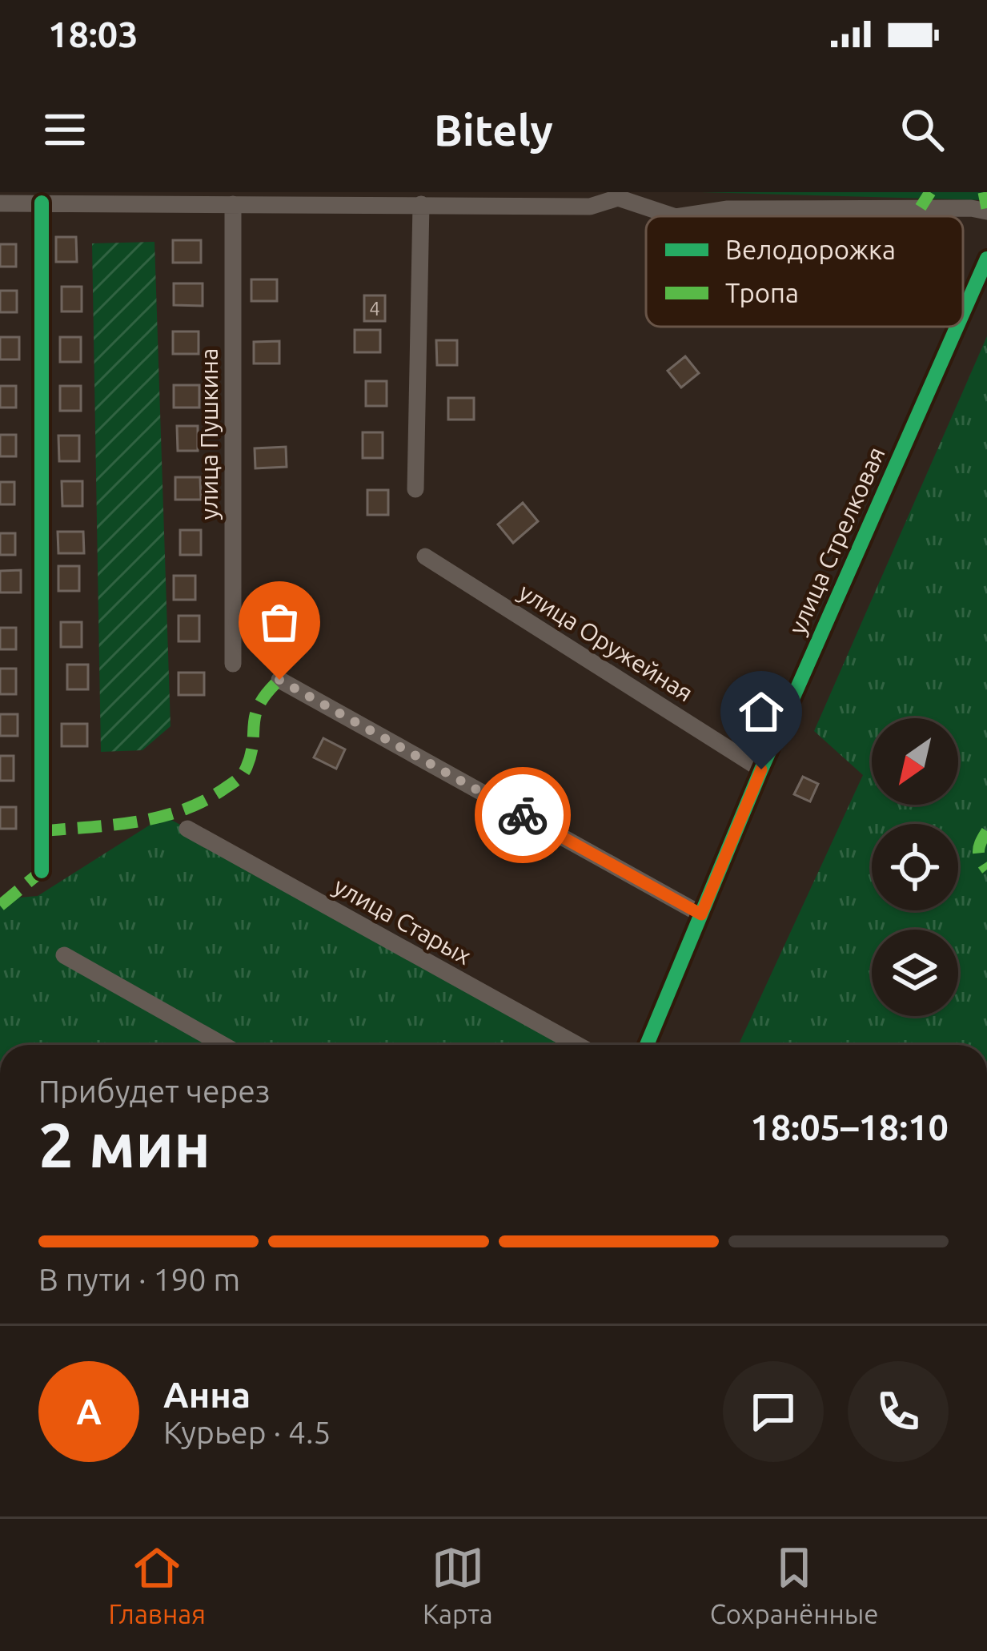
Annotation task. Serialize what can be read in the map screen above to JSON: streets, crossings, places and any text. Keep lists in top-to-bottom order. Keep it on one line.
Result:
{"streets":{"street":["улица Пушкина","улица Стрелковая","улица Оружейная","улица Старых"]},"crossings":[["улица Стрелковая","улица Оружейная"]],"house_numbers":["4"],"legend":["Велодорожка","Тропа"],"north":"bottom left","page":{"status":"18:03","header":"Bitely","heading":["2 мин","Прибудет через","18:05–18:10"],"panel":["Анна","Курьер · 4.5"],"bar":"В пути · 190 m","round":"А","tabs":["Главная","Карта","Сохранённые"]}}
